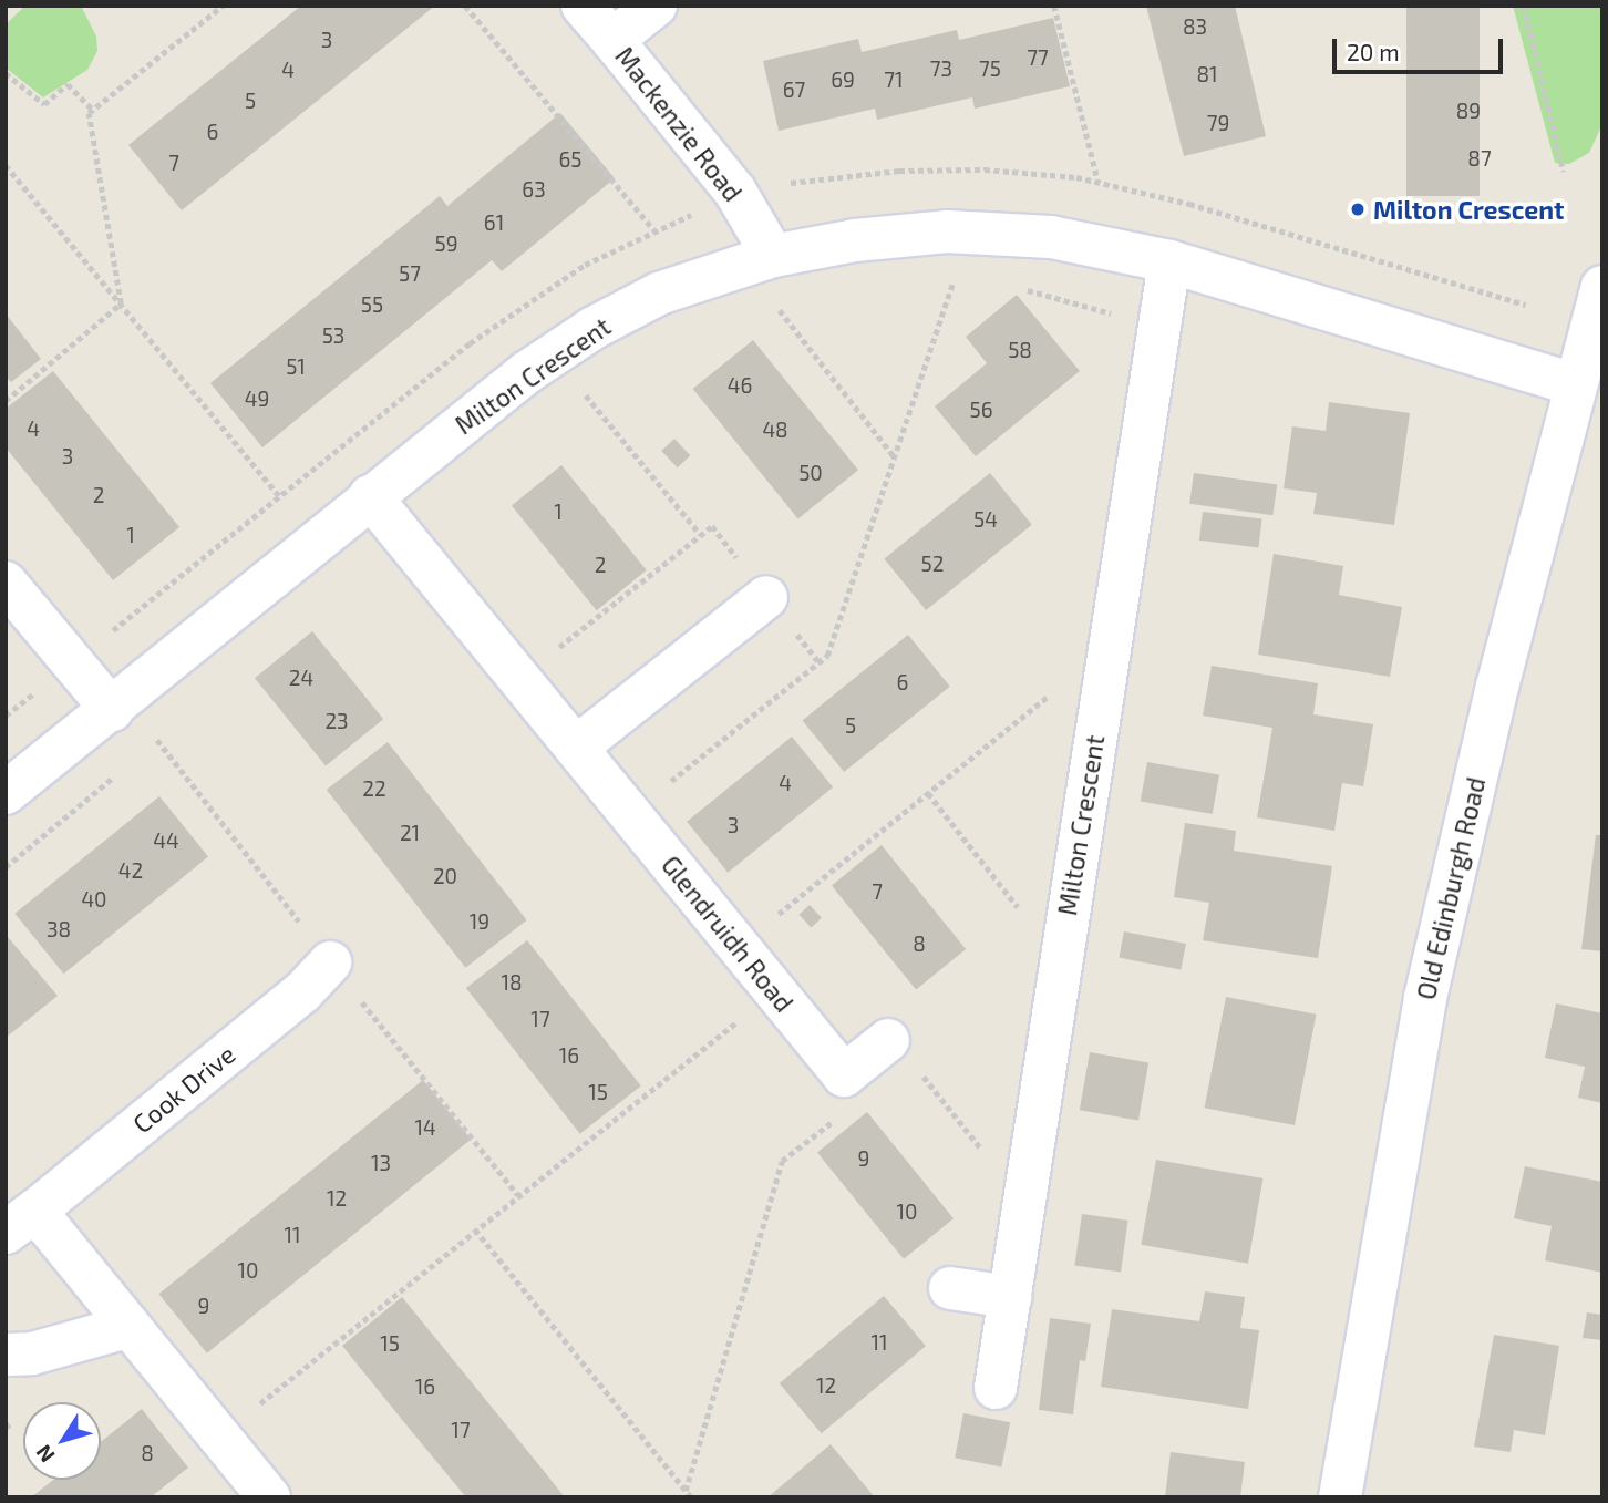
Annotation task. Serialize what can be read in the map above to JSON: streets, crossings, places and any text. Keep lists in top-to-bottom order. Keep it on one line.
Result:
{"streets":{"street":["Mackenzie Road","Milton Crescent","Old Edinburgh Road","Glendruidh Road","Cook Drive"]},"crossings":[["Mackenzie Road","Milton Crescent"],["Milton Crescent","Old Edinburgh Road"],["Milton Crescent","Glendruidh Road"]],"places":["Milton Crescent"],"house_numbers":["83","3","77","73","75","4","81","69","71","67","5","89","79","6","87","65","7","63","61","59","57","55","53","58","51","46","49","56","4","48","3","50","2","1","54","1","52","2","24","6","23","5","4","22","3","21","44","42","20","7","40","19","38","8","18","17","16","15","14","9","13","12","10","11","10","9","11","15","12","16","17","8"],"scale_bar":"20 m","north":"bottom left"}
